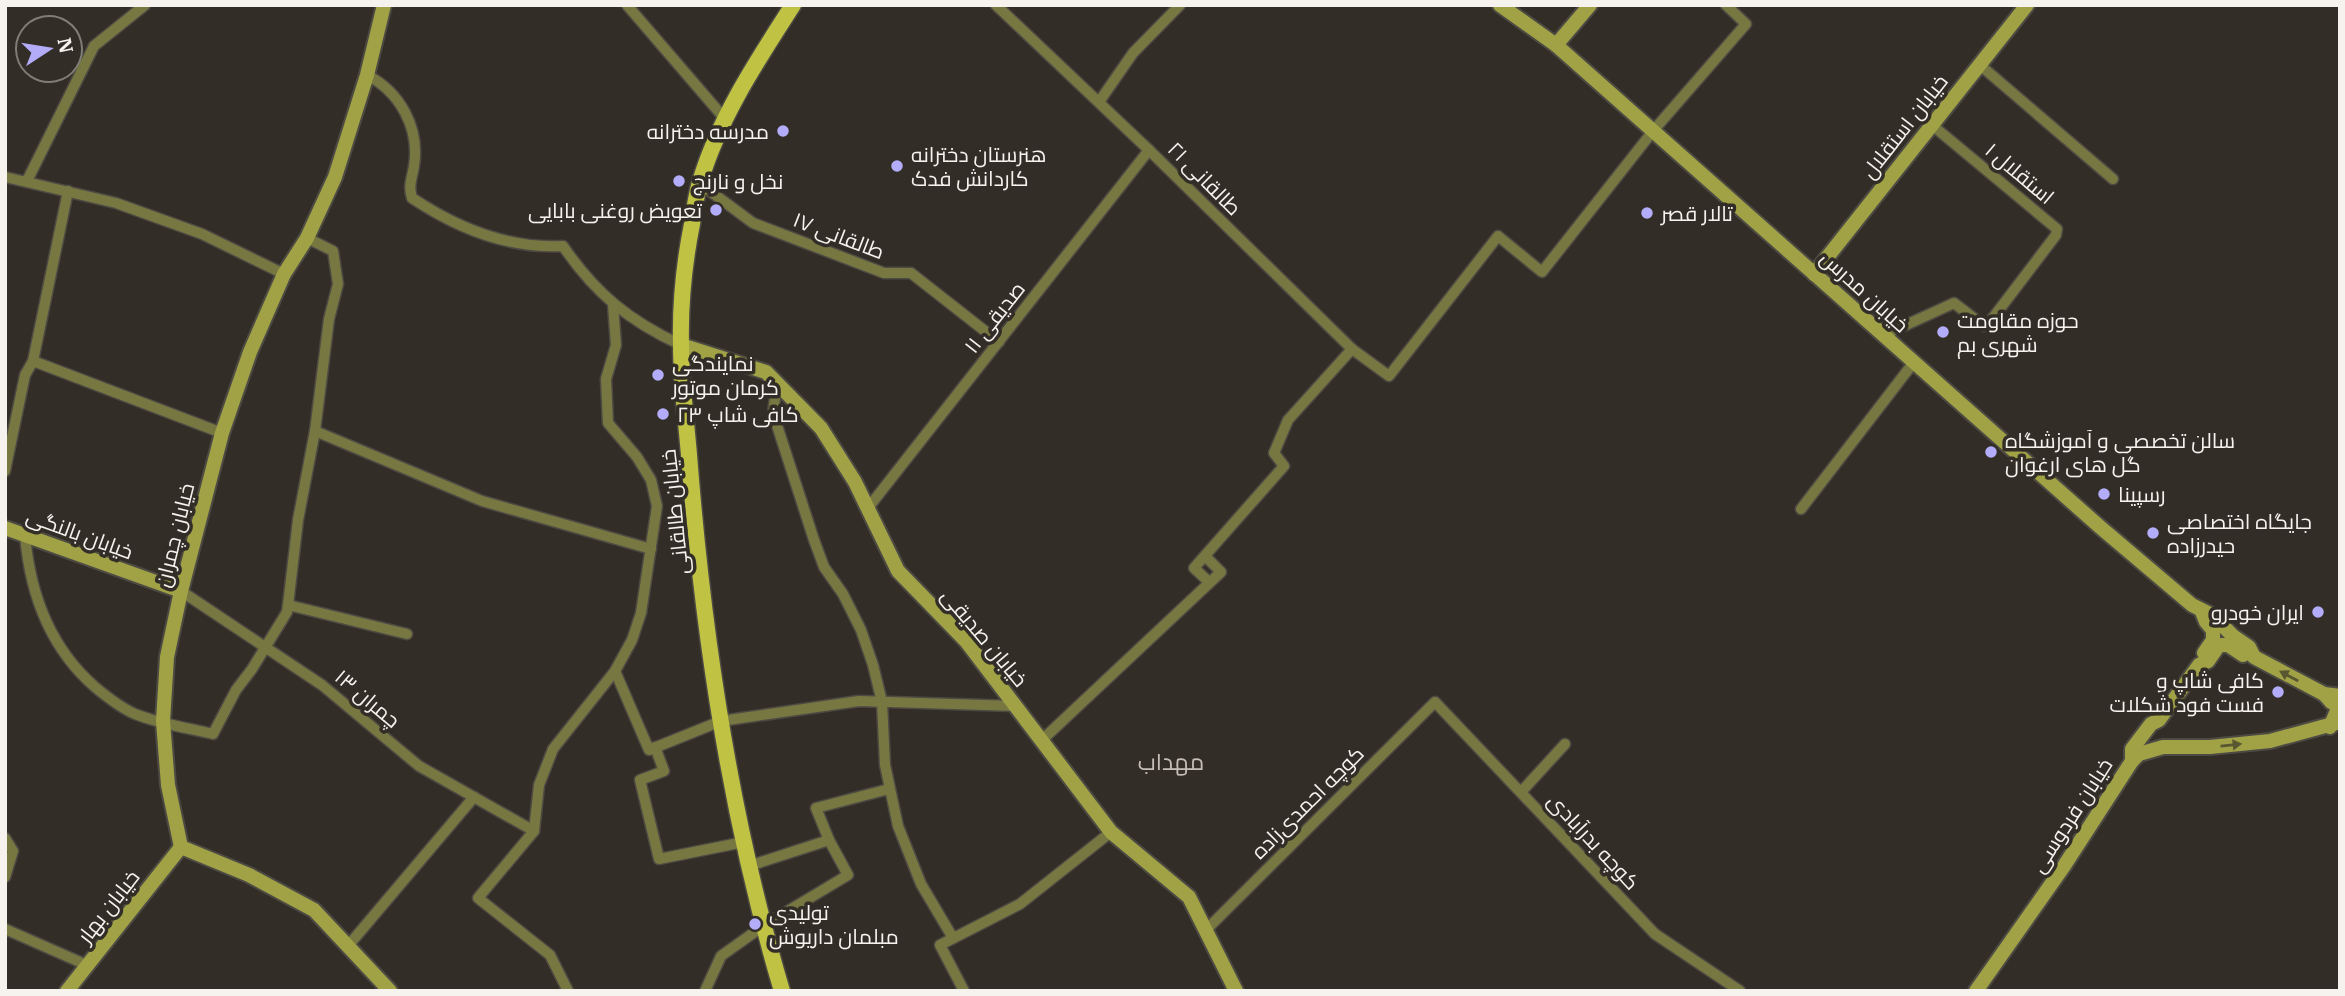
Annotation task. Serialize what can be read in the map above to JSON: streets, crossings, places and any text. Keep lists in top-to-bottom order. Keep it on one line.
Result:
{"streets":{"main road":["خیابان استقلال","خیابان مدرس","خیابان طالقانی","خیابان بالنگی","خیابان چمران","خیابان صدیقی","خیابان فردوسی","خیابان بهار"],"street":["استقلال ۱","طالقانی ۲۱","طالقانی ۱۷","صدیقی ۱۱","چمران ۱۳","کوچه احمدی‌زاده","کوچه بدرآبادی"]},"crossings":[["خیابان استقلال","استقلال ۱"],["خیابان استقلال","خیابان مدرس"],["استقلال ۱","خیابان مدرس"],["طالقانی ۲۱","خیابان مدرس"],["طالقانی ۲۱","صدیقی ۱۱"],["طالقانی ۱۷","صدیقی ۱۱"],["طالقانی ۱۷","خیابان طالقانی"],["صدیقی ۱۱","خیابان صدیقی"],["خیابان طالقانی","خیابان صدیقی"],["خیابان بالنگی","خیابان چمران"],["خیابان بالنگی","چمران ۱۳"],["خیابان چمران","چمران ۱۳"],["خیابان چمران","خیابان بهار"],["خیابان صدیقی","کوچه احمدی‌زاده"],["کوچه احمدی‌زاده","کوچه بدرآبادی"]],"districts":["مهداب"],"places":["مدرسه دخترانه","هنرستان دخترانه کاردانش فدک","نخل و نارنج","تعویض روغنی بابایی","تالار قصر","حوزه مقاومت شهری بم","نمایندگی کرمان موتور","کافی شاپ ۲۳","سالن تخصصی و آموزشگاه گل های ارغوان","رسپینا","جایگاه اختصاصی حیدرزاده","ایران خودرو","کافی شاپ و فست فود شکلات","تولیدی مبلمان داریوش"],"north":"right"}
